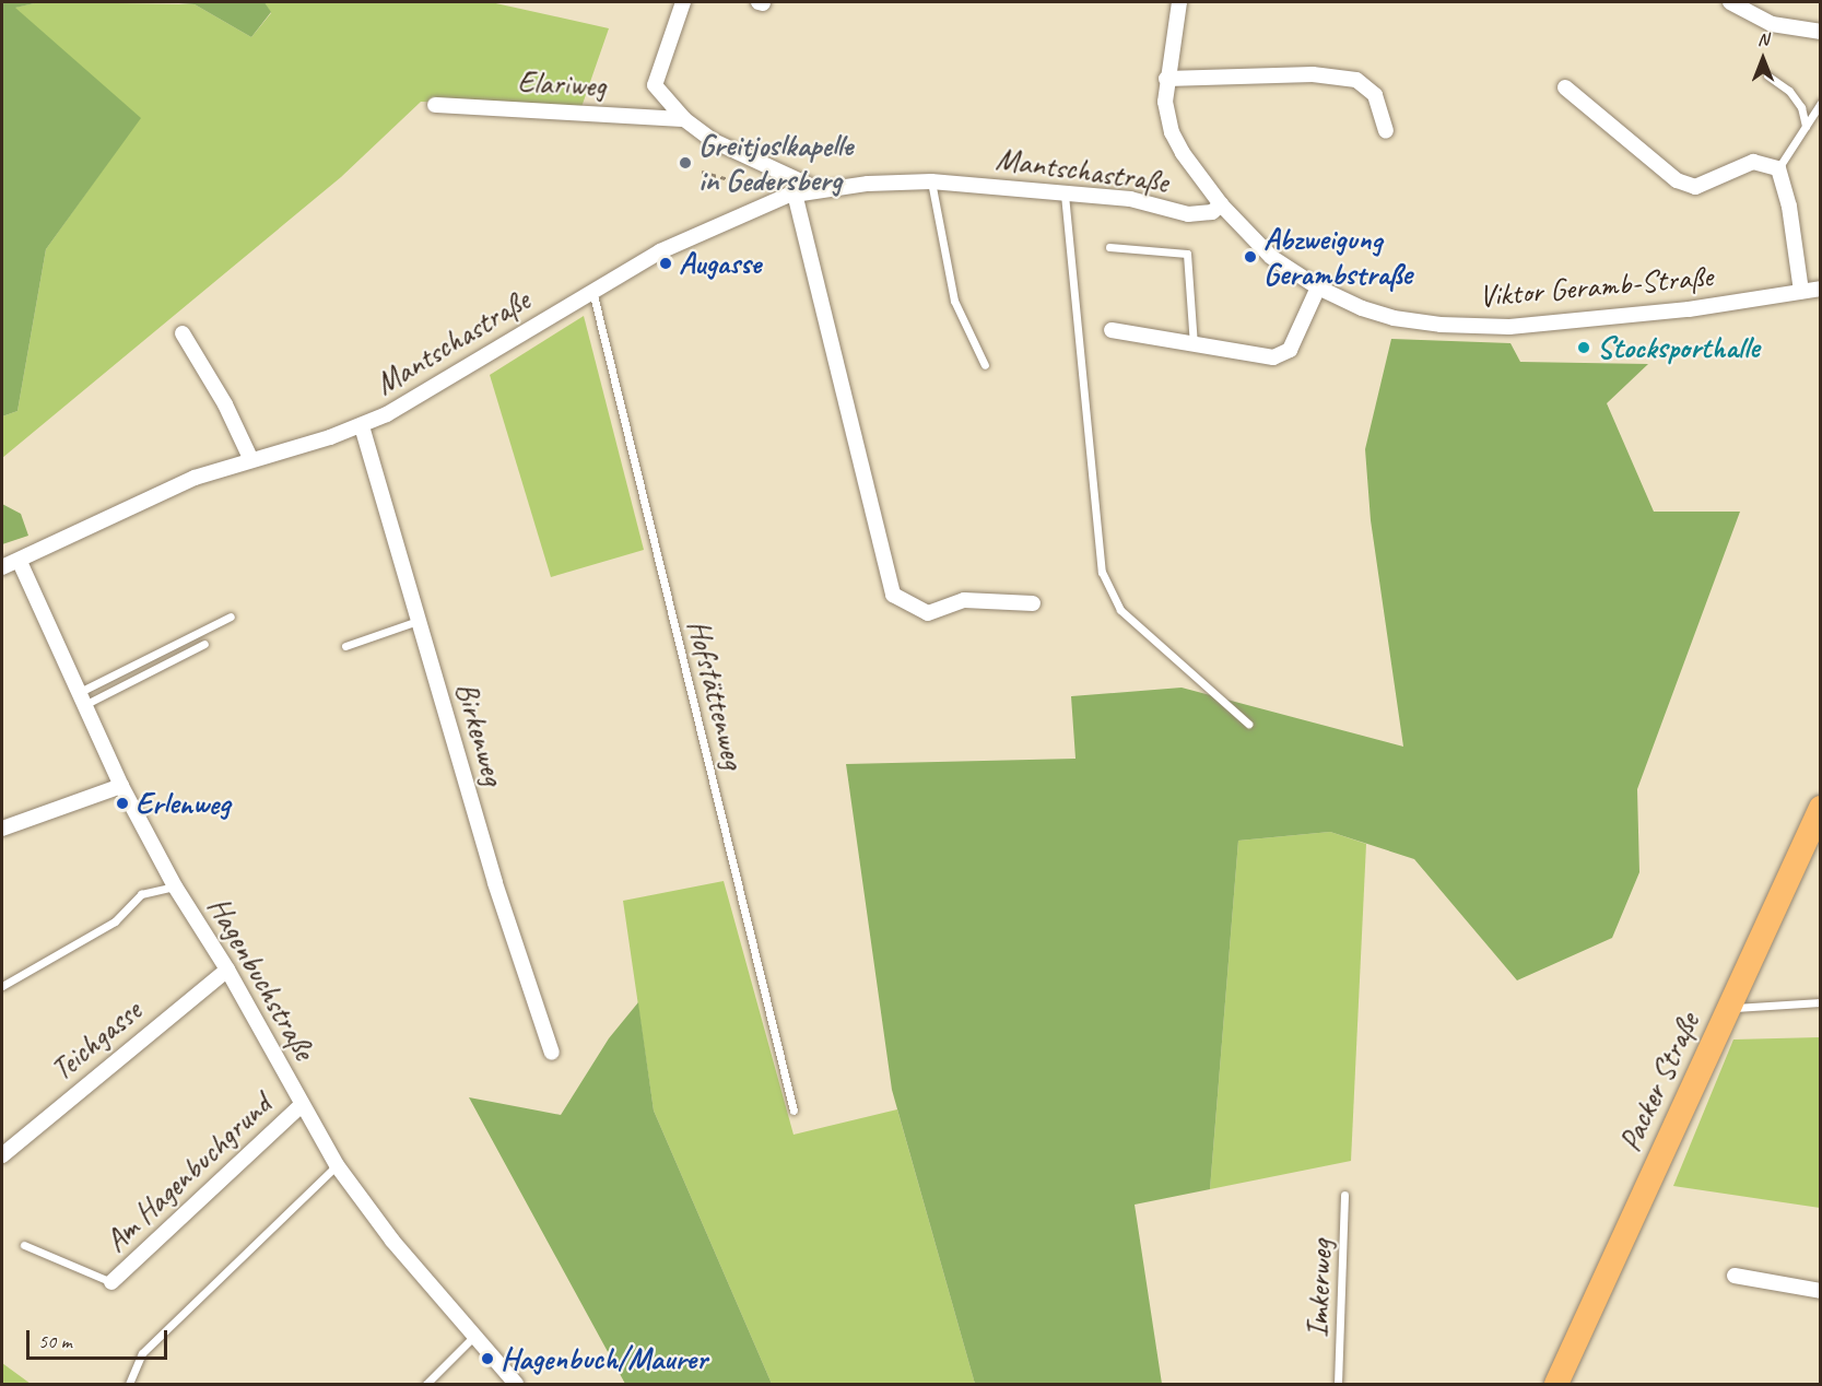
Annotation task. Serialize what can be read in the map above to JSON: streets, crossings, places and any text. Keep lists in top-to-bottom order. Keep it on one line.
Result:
{"streets":{"main road":["Packer Straße"],"street":["Elariweg","Mantschastraße","Viktor Geramb-Straße","Birkenweg","Hagenbuchstraße","Teichgasse","Am Hagenbuchgrund"],"lane":["Hofstättenweg","Imkerweg"]},"crossings":[["Mantschastraße","Viktor Geramb-Straße"],["Mantschastraße","Hofstättenweg"],["Mantschastraße","Birkenweg"],["Mantschastraße","Hagenbuchstraße"],["Hagenbuchstraße","Teichgasse"],["Hagenbuchstraße","Am Hagenbuchgrund"]],"places":["Greitjoslkapelle in Gedersberg","Abzweigung Gerambstraße","Augasse","Stocksporthalle","Erlenweg","Hagenbuch/Maurer"],"scale_bar":"50 m","north":"top"}
